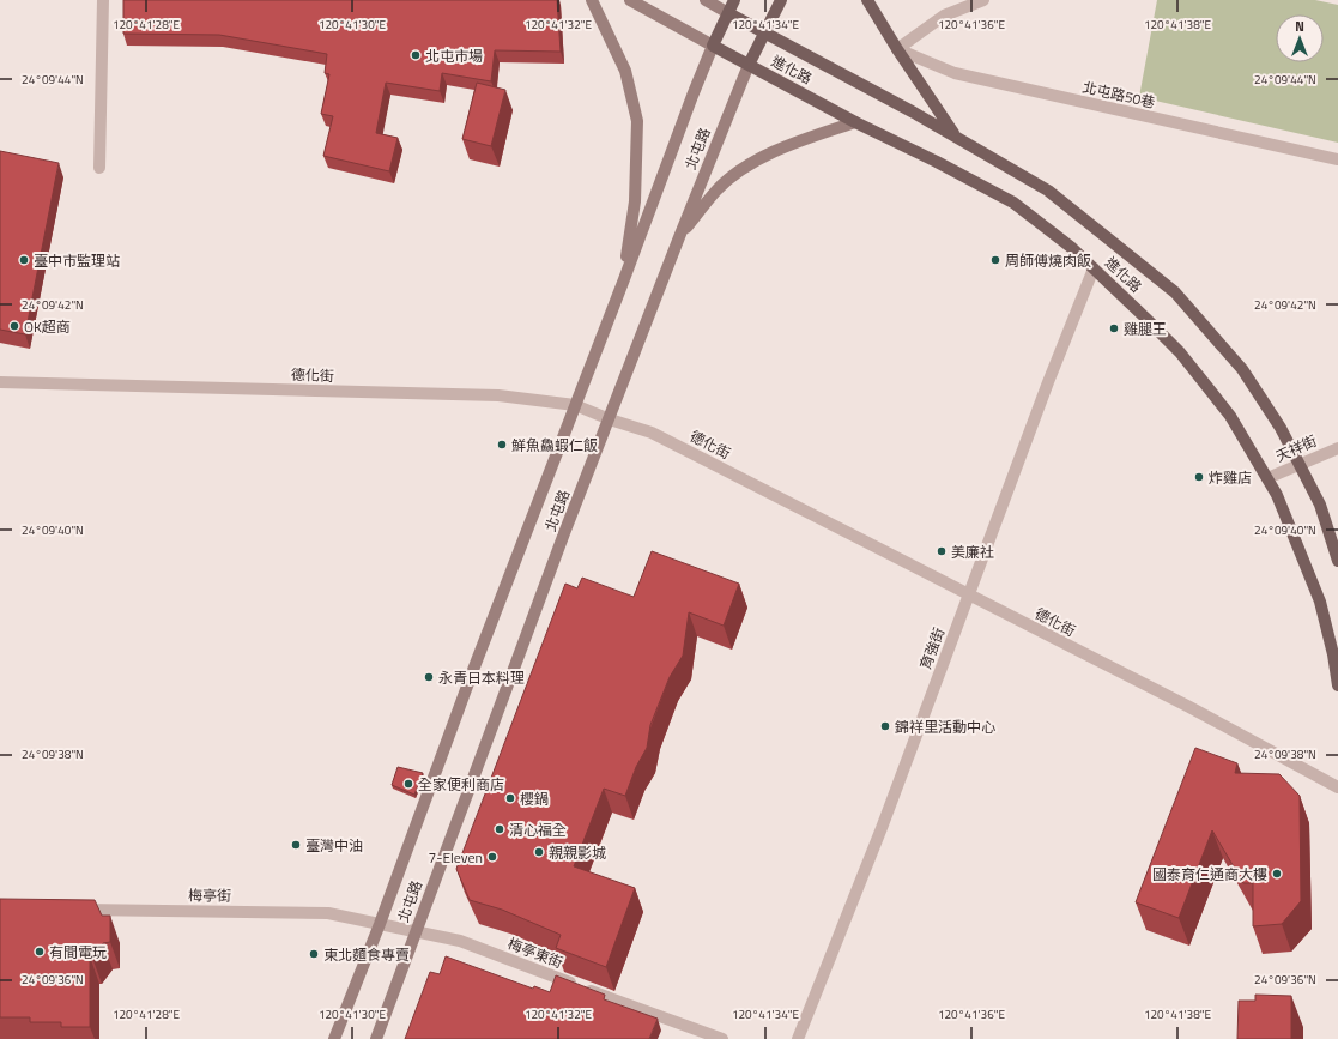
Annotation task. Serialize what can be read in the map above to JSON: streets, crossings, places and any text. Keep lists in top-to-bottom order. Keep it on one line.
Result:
{"streets":{"main road":["進化路","北屯路"],"street":["北屯路50巷","德化街","天祥街","育強街","梅亭街","梅亭東街"]},"crossings":[["進化路","北屯路"],["進化路","天祥街"],["進化路","育強街"],["北屯路","德化街"],["北屯路","梅亭街"],["北屯路","梅亭東街"],["德化街","育強街"],["梅亭街","梅亭東街"]],"places":["北屯市場","臺中市監理站","周師傅燒肉飯","OK超商","雞腿王","鮮魚鱻蝦仁飯","炸雞店","美廉社","永青日本料理","錦祥里活動中心","全家便利商店","櫻鍋","清心福全","臺灣中油","親親影城","7-Eleven","國泰育仁通商大樓","有間電玩","東北麵食專賣"],"north":"top","coordinates":["120°41'28\"E","120°41'30\"E","120°41'32\"E","120°41'34\"E","120°41'36\"E","120°41'38\"E","24°09'44\"N","24°09'42\"N","24°09'40\"N","24°09'38\"N","24°09'36\"N"]}
